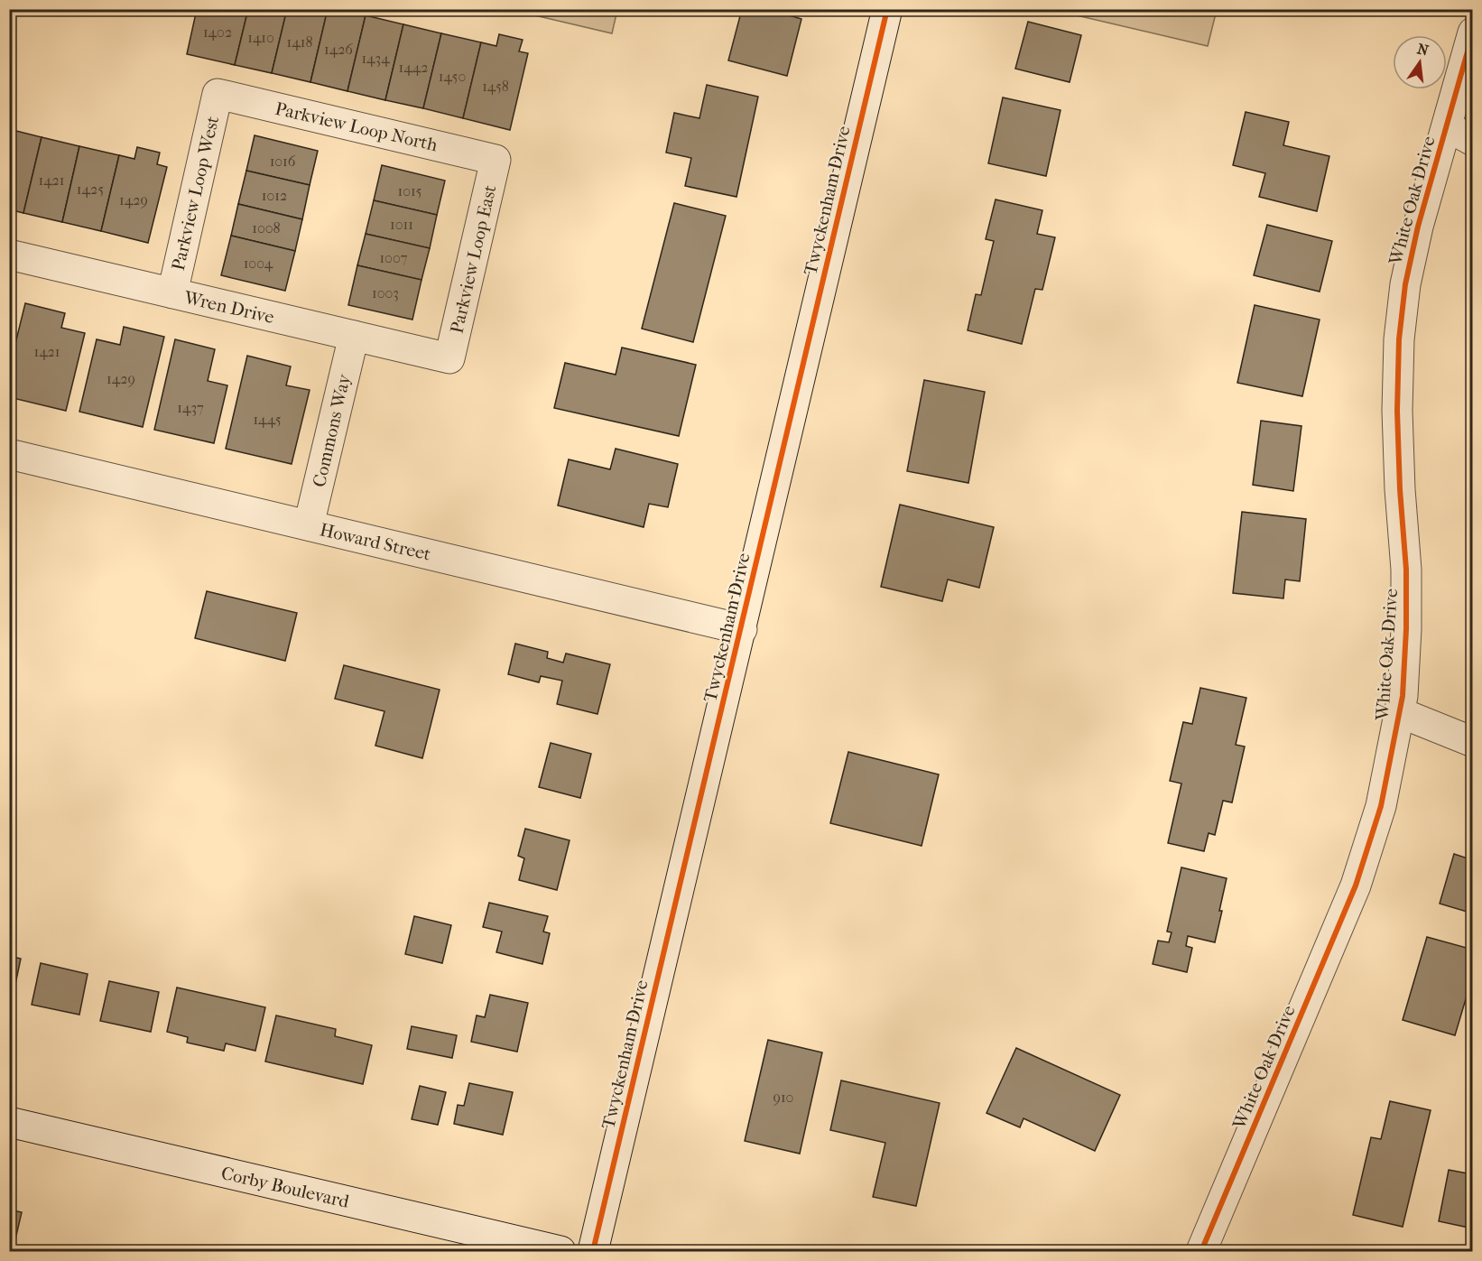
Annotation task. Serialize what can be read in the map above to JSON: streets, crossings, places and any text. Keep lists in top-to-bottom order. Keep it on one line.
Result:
{"streets":{"street":["Parkview Loop North","Parkview Loop West","Twyckenham Drive","White Oak Drive","Parkview Loop East","Wren Drive","Commons Way","Howard Street","Corby Boulevard"]},"crossings":[["Parkview Loop North","Parkview Loop West"],["Parkview Loop North","Parkview Loop East"],["Parkview Loop West","Wren Drive"],["Twyckenham Drive","Howard Street"],["Parkview Loop East","Wren Drive"],["Wren Drive","Commons Way"],["Commons Way","Howard Street"]],"house_numbers":["1402","1410","1418","1426","1434","1442","1450","1458","1016","1421","1425","1015","1012","1429","1011","1008","1007","1004","1003","1421","1429","1437","1445","910"],"north":"top"}
